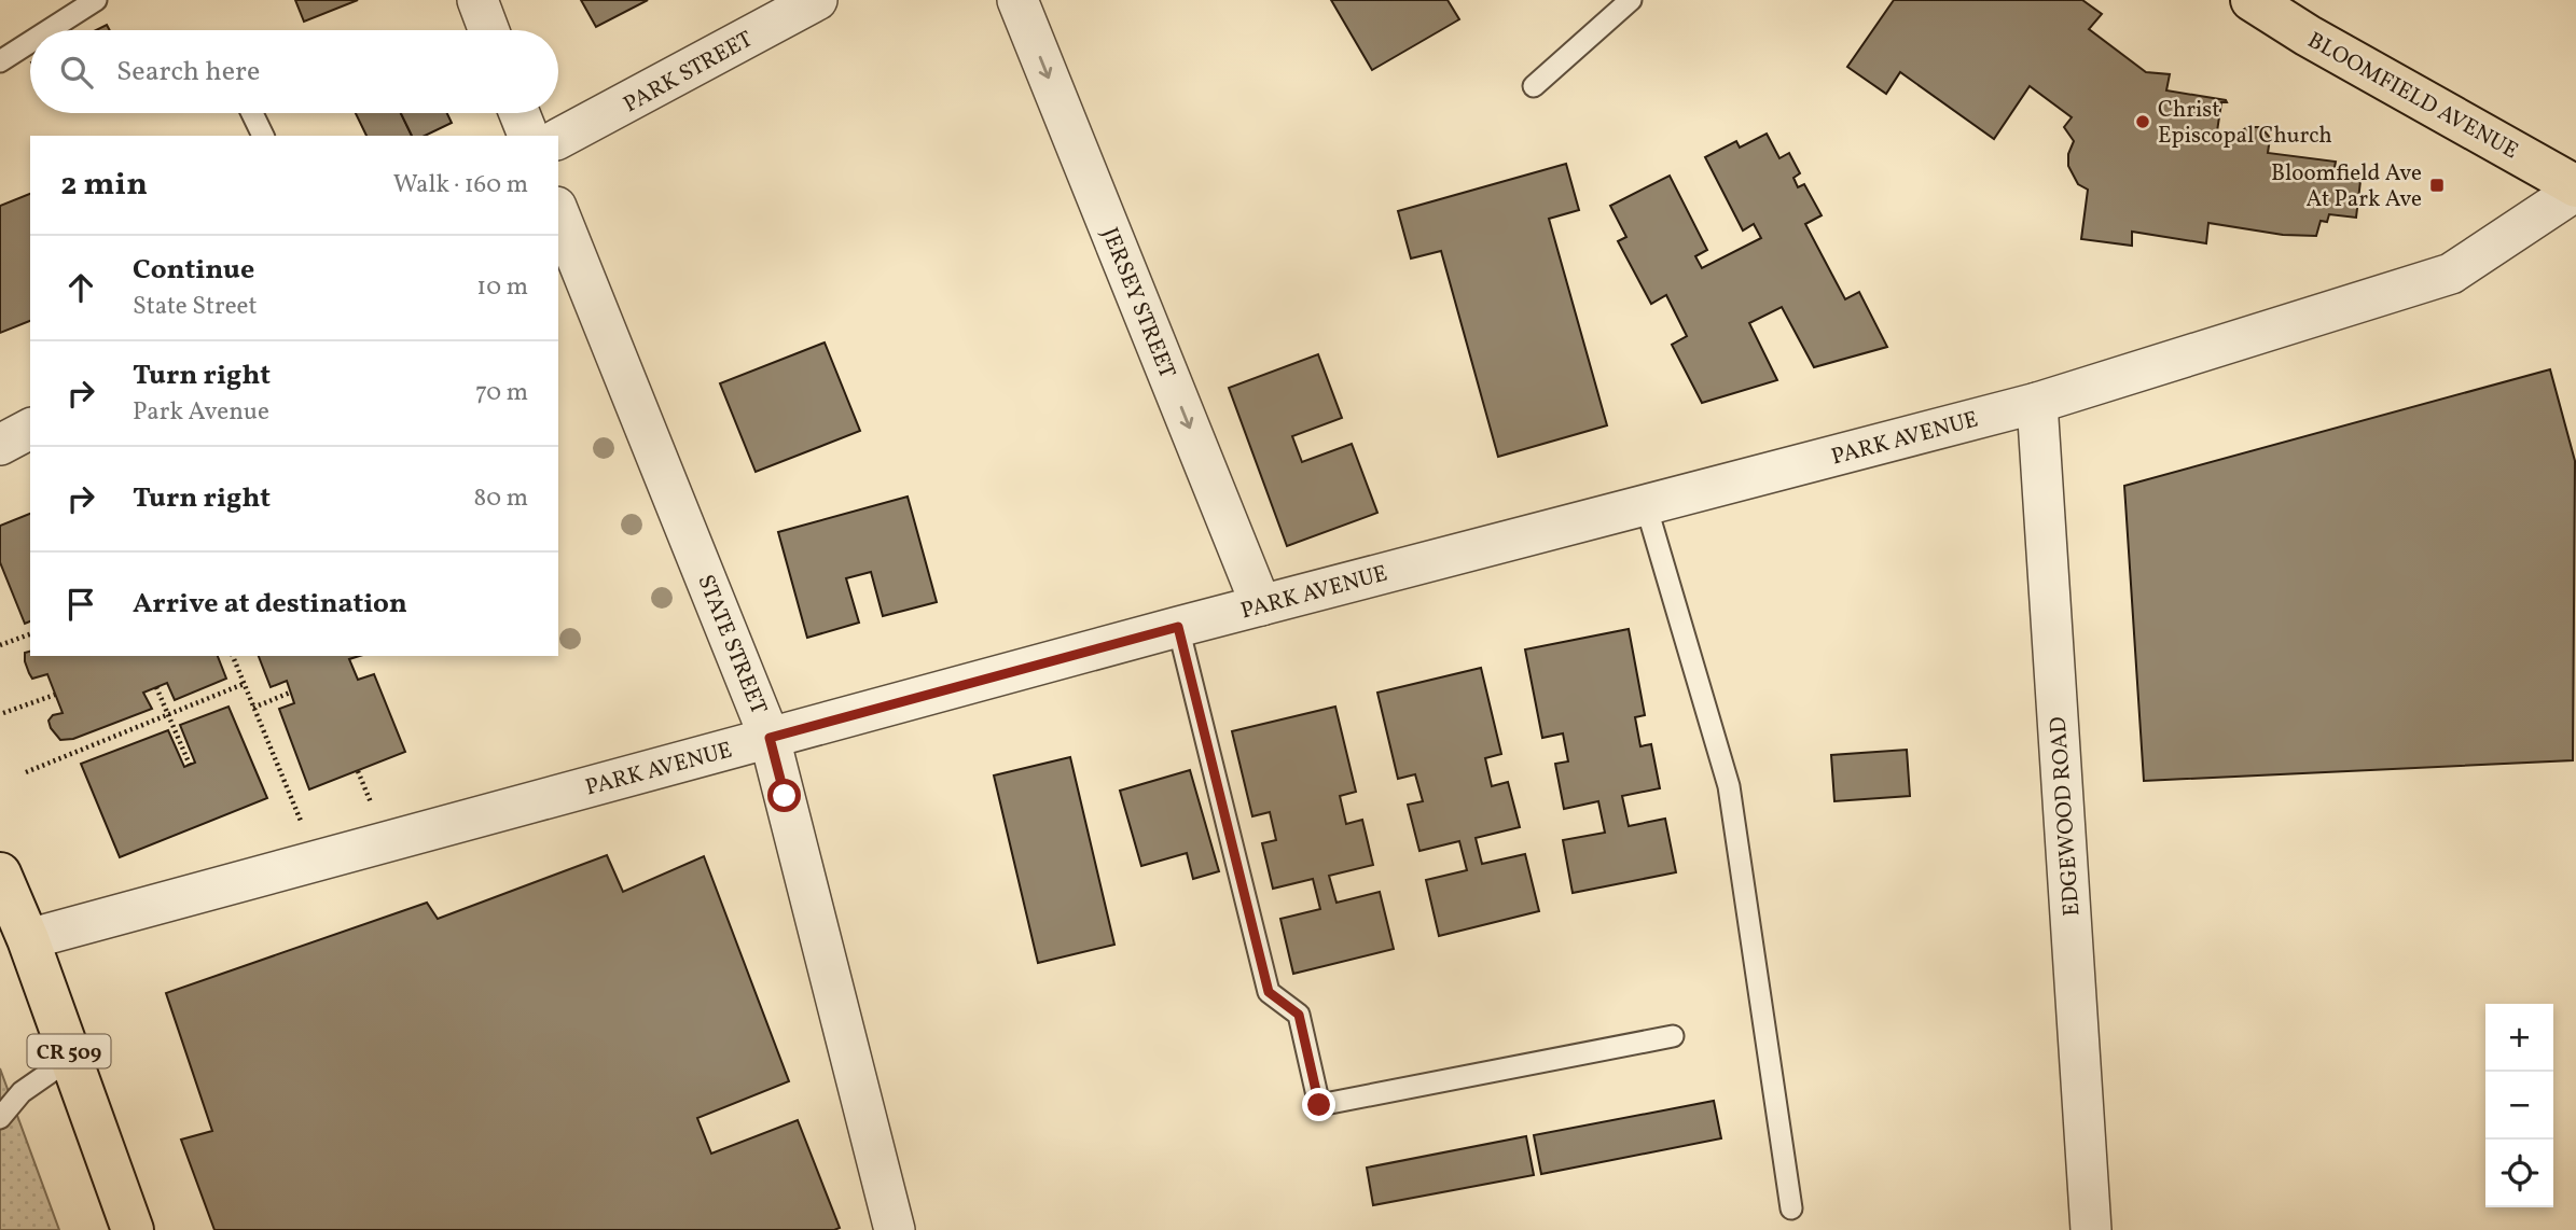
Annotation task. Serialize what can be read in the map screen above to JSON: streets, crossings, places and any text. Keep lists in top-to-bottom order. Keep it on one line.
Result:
{"streets":{"main road":["BLOOMFIELD AVENUE","CR 509"],"street":["PARK STREET","JERSEY STREET","PARK AVENUE","STATE STREET","EDGEWOOD ROAD"]},"crossings":[["BLOOMFIELD AVENUE","PARK AVENUE"],["JERSEY STREET","PARK AVENUE"],["PARK AVENUE","STATE STREET"],["PARK AVENUE","EDGEWOOD ROAD"],["PARK AVENUE","CR 509"]],"one_way":["JERSEY STREET"],"places":{"other":["Christ Episcopal Church"],"transit":["Bloomfield Ave At Park Ave"]},"page":{"search":"Search here","heading":["2 min","Walk · 160 m"],"list":[["Continue","State Street","10 m"],["Turn right","Park Avenue","70 m"],["Turn right","80 m"],"Arrive at destination"],"map_buttons":["+","−"]}}
